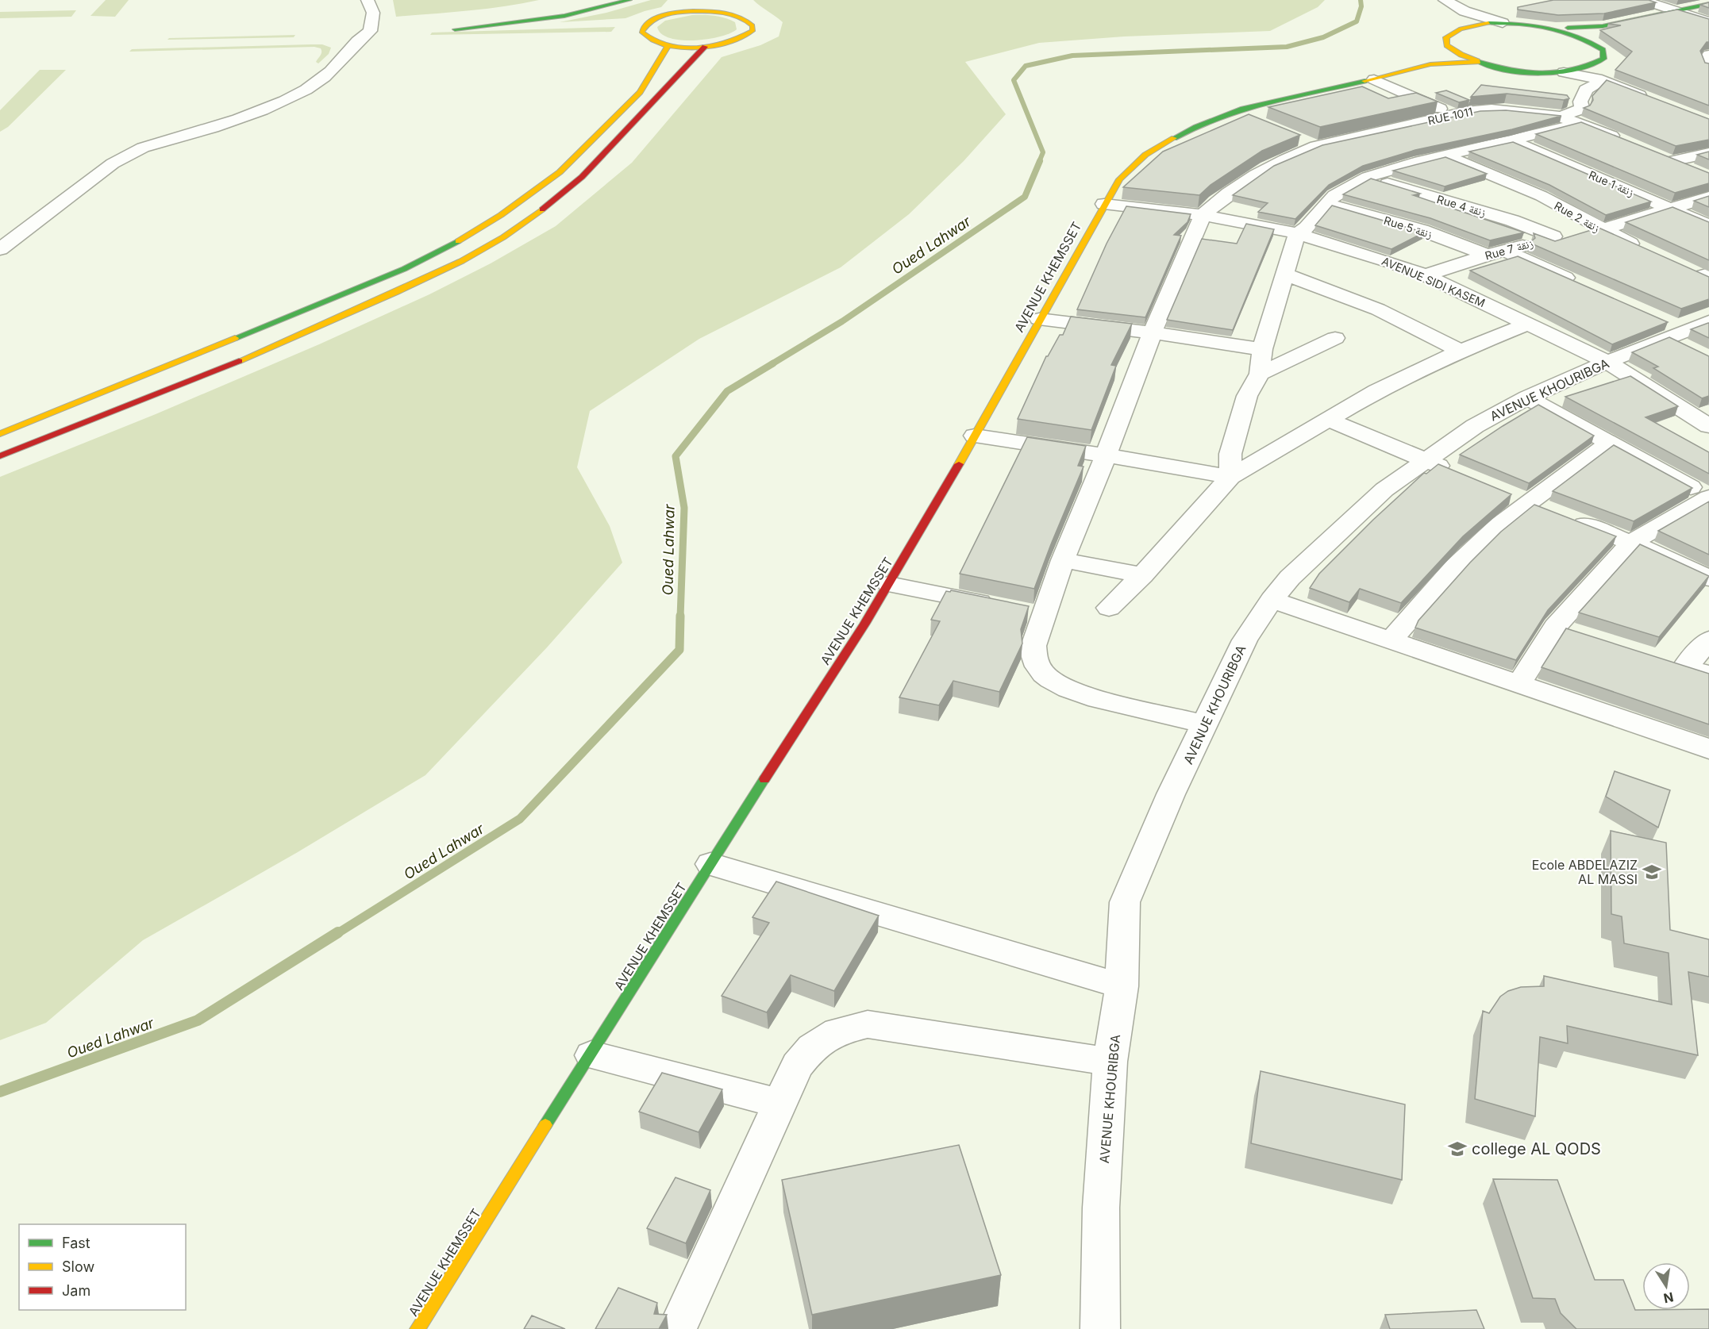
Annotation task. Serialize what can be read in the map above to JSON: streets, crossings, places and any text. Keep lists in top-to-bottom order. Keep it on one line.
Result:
{"streets":{"street":["RUE 1011","Rue 1 زنقة","Rue 4 زنقة","Rue 2 زنقة","Rue 5 زنقة","Rue 7 زنقة","AVENUE KHEMSSET","AVENUE SIDI KASEM","AVENUE KHOURIBGA"]},"crossings":[["RUE 1011","AVENUE SIDI KASEM"],["Rue 1 زنقة","Rue 7 زنقة"],["Rue 4 زنقة","Rue 7 زنقة"],["Rue 2 زنقة","Rue 7 زنقة"],["Rue 5 زنقة","Rue 7 زنقة"],["Rue 7 زنقة","AVENUE SIDI KASEM"],["AVENUE KHEMSSET","AVENUE SIDI KASEM"],["AVENUE SIDI KASEM","AVENUE KHOURIBGA"]],"water":["Oued Lahwar"],"places":{"school or university":["Ecole ABDELAZIZ AL MASSI","college AL QODS"]},"legend":["Fast","Slow","Jam"],"north":"bottom"}
